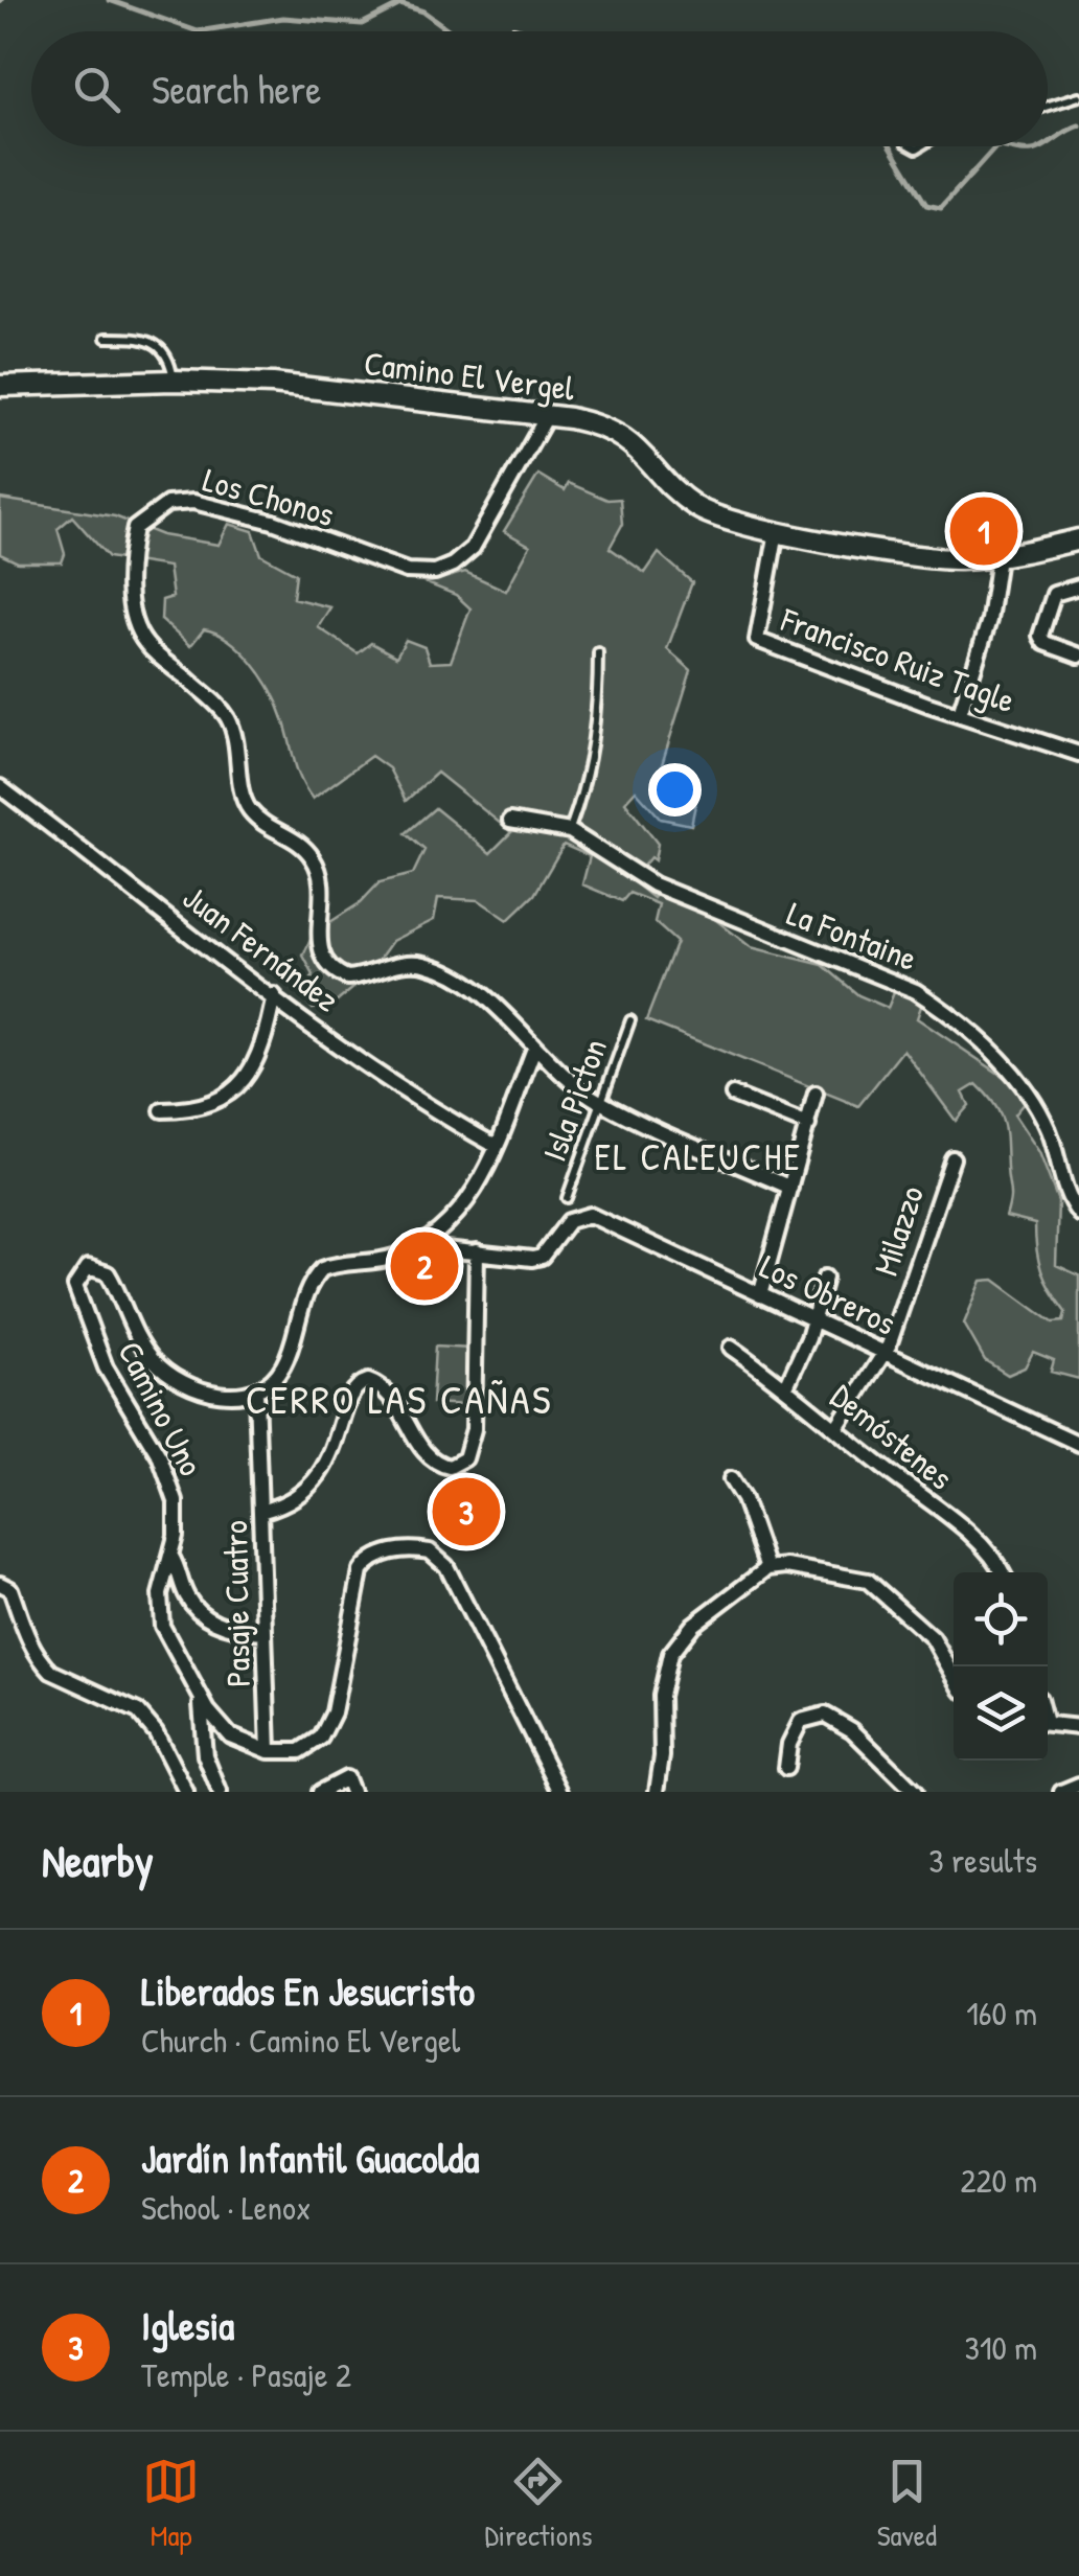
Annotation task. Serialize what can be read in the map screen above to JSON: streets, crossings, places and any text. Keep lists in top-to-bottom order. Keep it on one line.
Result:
{"streets":{"street":["Camino El Vergel","Los Chonos","Francisco Ruiz Tagle","La Fontaine","Juan Fernández","Milazzo","Los Obreros","Camino Uno","Demóstenes","Pasaje Cuatro"],"lane":["Isla Picton"]},"crossings":[["Camino El Vergel","Los Chonos"],["Camino El Vergel","Francisco Ruiz Tagle"],["Milazzo","Los Obreros"],["Milazzo","Demóstenes"],["Camino Uno","Pasaje Cuatro"]],"districts":["EL CALEUCHE","CERRO LAS CAÑAS"],"page":{"search":"Search here","pins":["1","2","3"],"heading":["Nearby","3 results"],"list":[{"mark":"1","name":"Liberados En Jesucristo","note":"Church · Camino El Vergel","value":"160 m"},{"mark":"2","name":"Jardín Infantil Guacolda","note":"School · Lenox","value":"220 m"},{"mark":"3","name":"Iglesia","note":"Temple · Pasaje 2","value":"310 m"}],"nav":["Map","Directions","Saved"]}}
